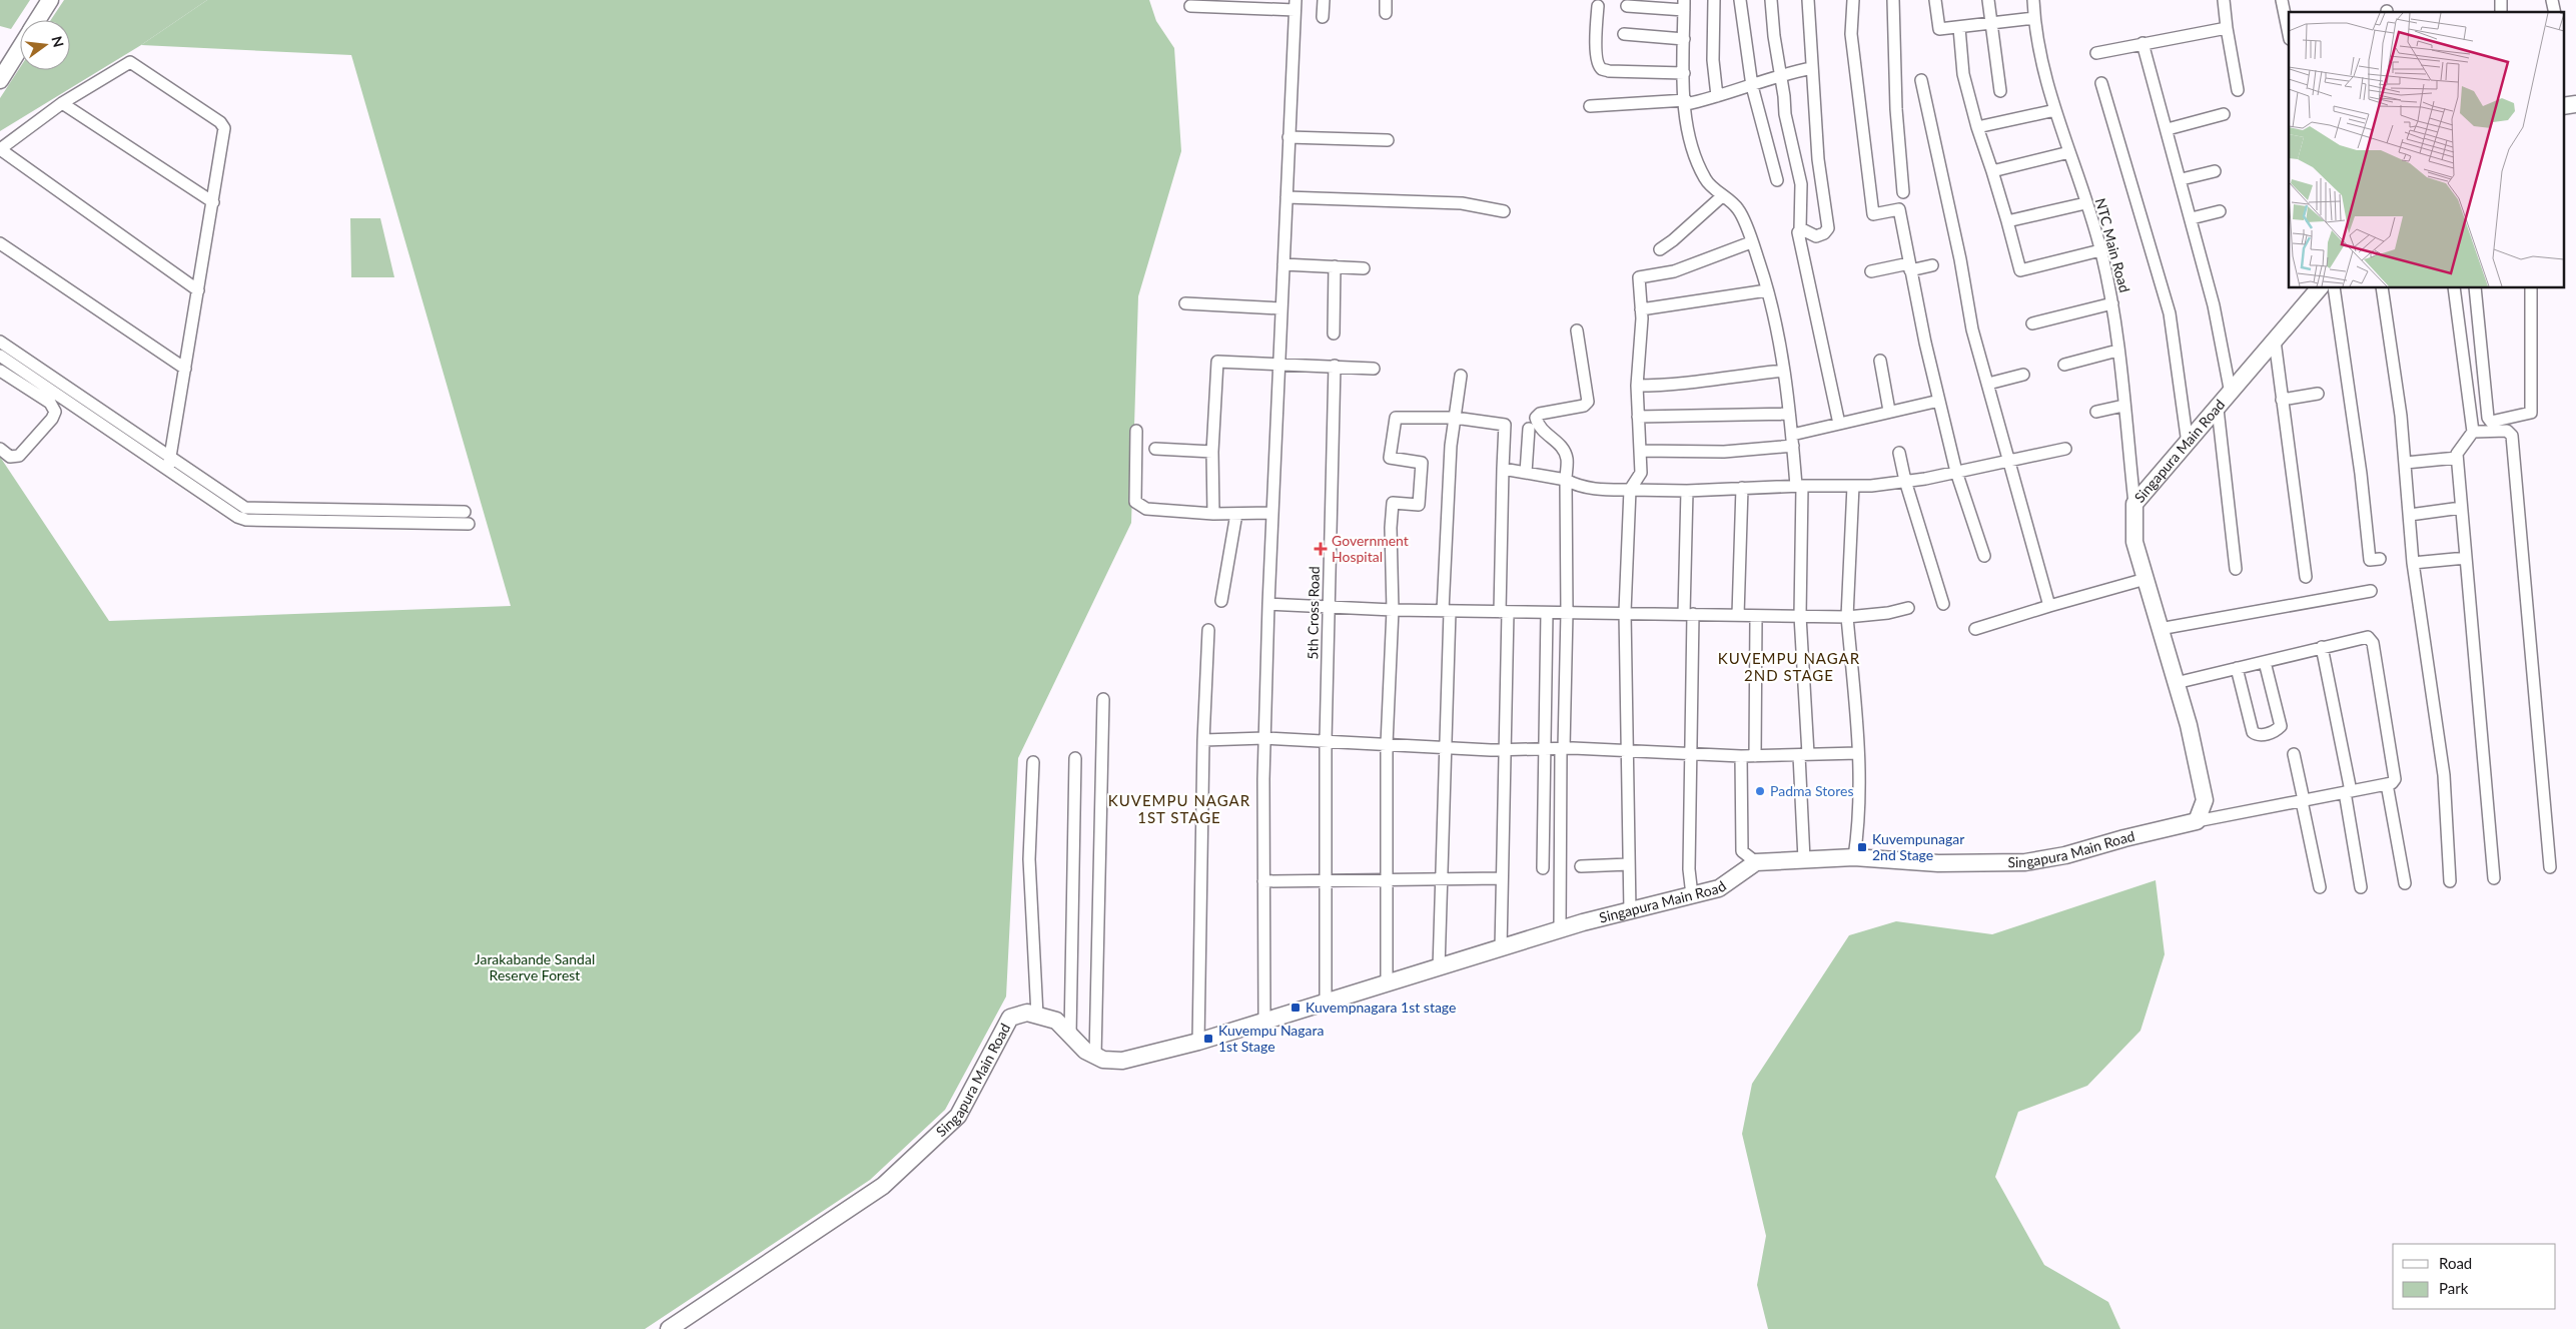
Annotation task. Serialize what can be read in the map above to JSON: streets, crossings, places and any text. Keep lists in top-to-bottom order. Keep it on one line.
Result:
{"streets":{"street":["NTC Main Road","Singapura Main Road","5th Cross Road"]},"crossings":[["NTC Main Road","Singapura Main Road"],["Singapura Main Road","5th Cross Road"]],"districts":["KUVEMPU NAGAR 2ND STAGE","KUVEMPU NAGAR 1ST STAGE"],"parks":["Jarakabande Sandal Reserve Forest"],"places":{"health":["Government Hospital"],"other":["Padma Stores"],"transit":["Kuvempunagar 2nd Stage","Kuvempnagara 1st stage","Kuvempu Nagara 1st Stage"]},"legend":["Road","Park"],"north":"right"}
